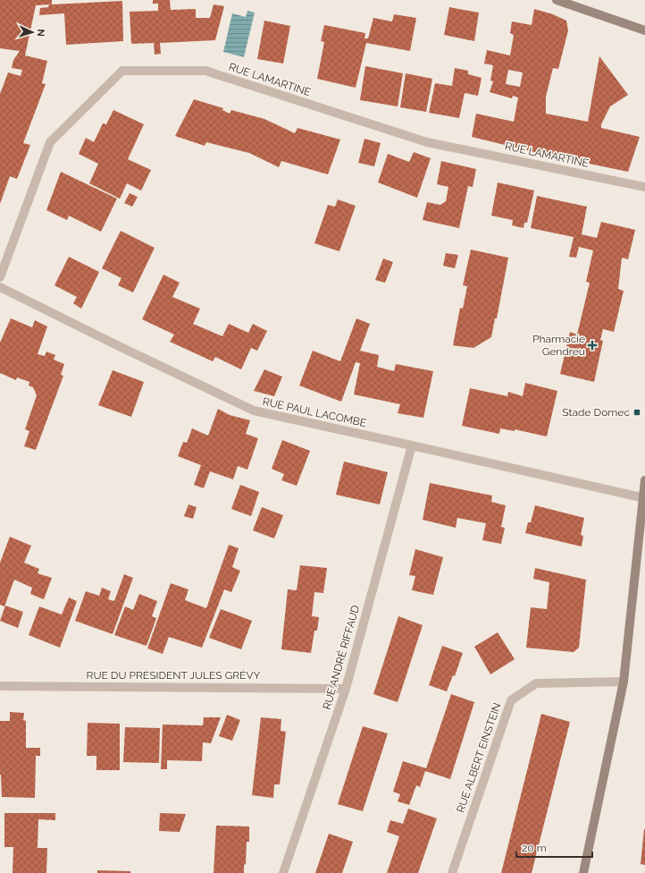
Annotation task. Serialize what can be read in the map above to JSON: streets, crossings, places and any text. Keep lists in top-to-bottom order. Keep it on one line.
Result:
{"streets":{"street":["RUE LAMARTINE","RUE PAUL LACOMBE","RUE ANDRÉ RIFFAUD","RUE DU PRÉSIDENT JULES GRÉVY","RUE ALBERT EINSTEIN"]},"crossings":[["RUE PAUL LACOMBE","RUE ANDRÉ RIFFAUD"],["RUE ANDRÉ RIFFAUD","RUE DU PRÉSIDENT JULES GRÉVY"]],"places":{"health":["Pharmacie Gendreu"],"transit":["Stade Domec"]},"scale_bar":"20 m","north":"right"}
